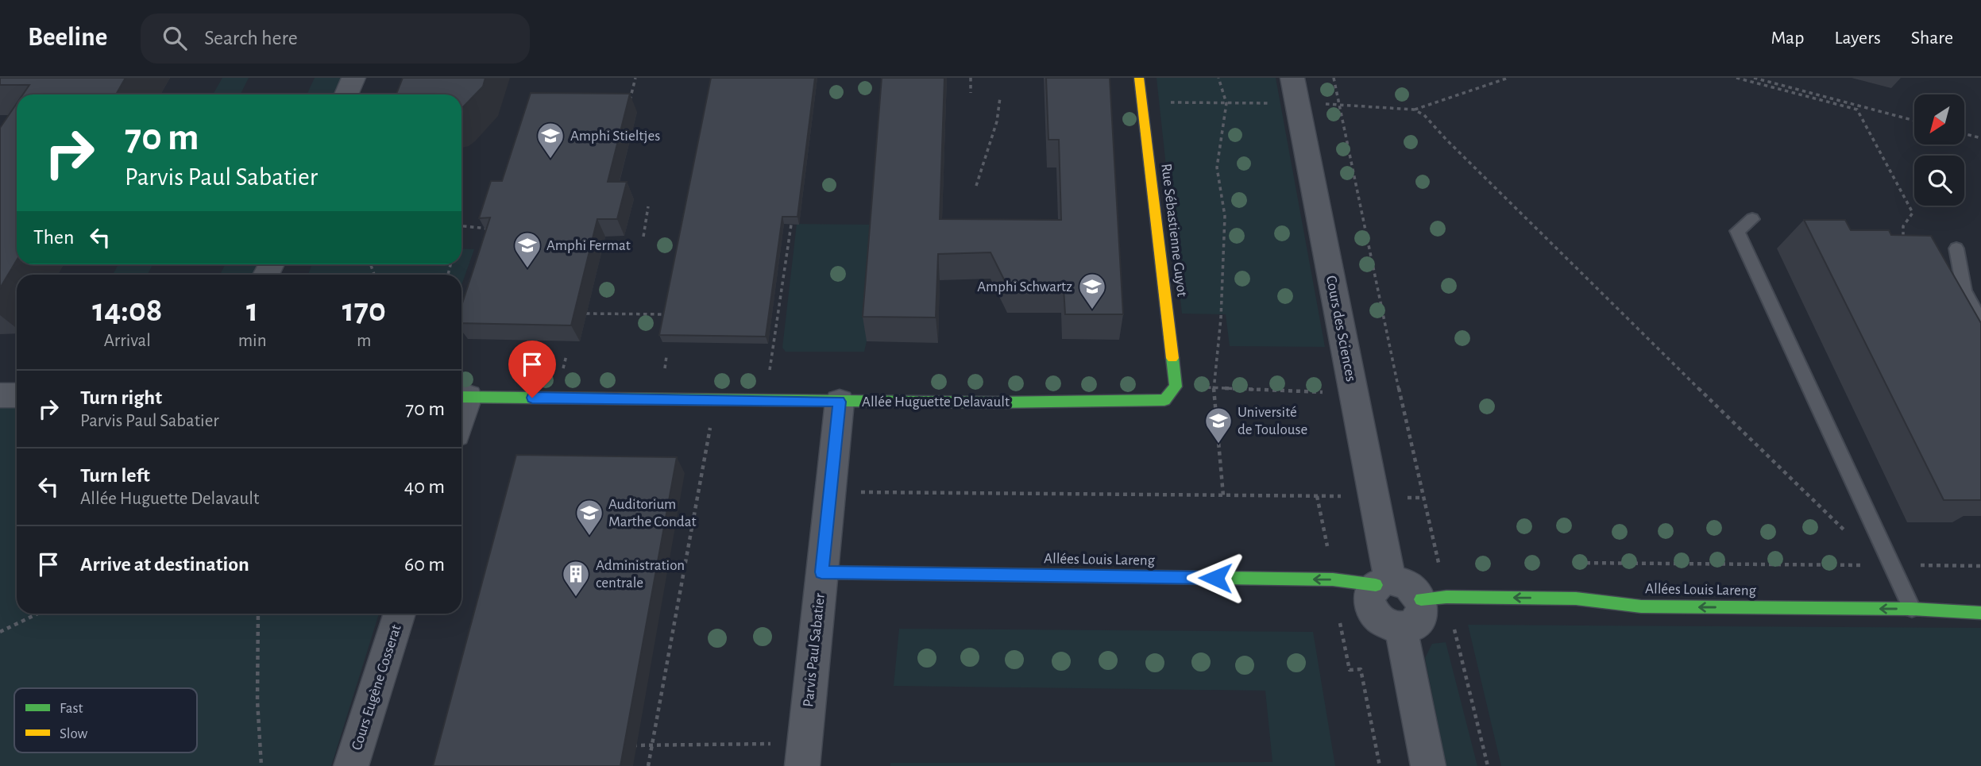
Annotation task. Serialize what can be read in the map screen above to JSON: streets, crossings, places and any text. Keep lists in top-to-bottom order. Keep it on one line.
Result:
{"streets":{"street":["Rue Sébastienne Guyot","Cours des Sciences","Allée Huguette Delavault","Allées Louis Lareng","Parvis Paul Sabatier","Cours Eugène Cosserat"]},"crossings":[["Rue Sébastienne Guyot","Allée Huguette Delavault"],["Cours des Sciences","Allées Louis Lareng"],["Allée Huguette Delavault","Parvis Paul Sabatier"],["Allées Louis Lareng","Parvis Paul Sabatier"]],"one_way":["Allées Louis Lareng"],"places":{"school or university":["Amphi Stieltjes","Amphi Fermat","Amphi Schwartz","Université de Toulouse","Auditorium Marthe Condat"],"building":["Administration centrale"]},"legend":["Fast","Slow"],"north":"bottom left","page":{"header":"Beeline","search":"Search here","nav":["Map","Layers","Share"],"turn":["70 m","Parvis Paul Sabatier"],"then":"Then","eta":["14:08","Arrival","1","min","170","m"],"list":[{"name":"Turn right","note":"Parvis Paul Sabatier","value":"70 m"},{"name":"Turn left","note":"Allée Huguette Delavault","value":"40 m"},{"name":"Arrive at destination","value":"60 m"}]}}
